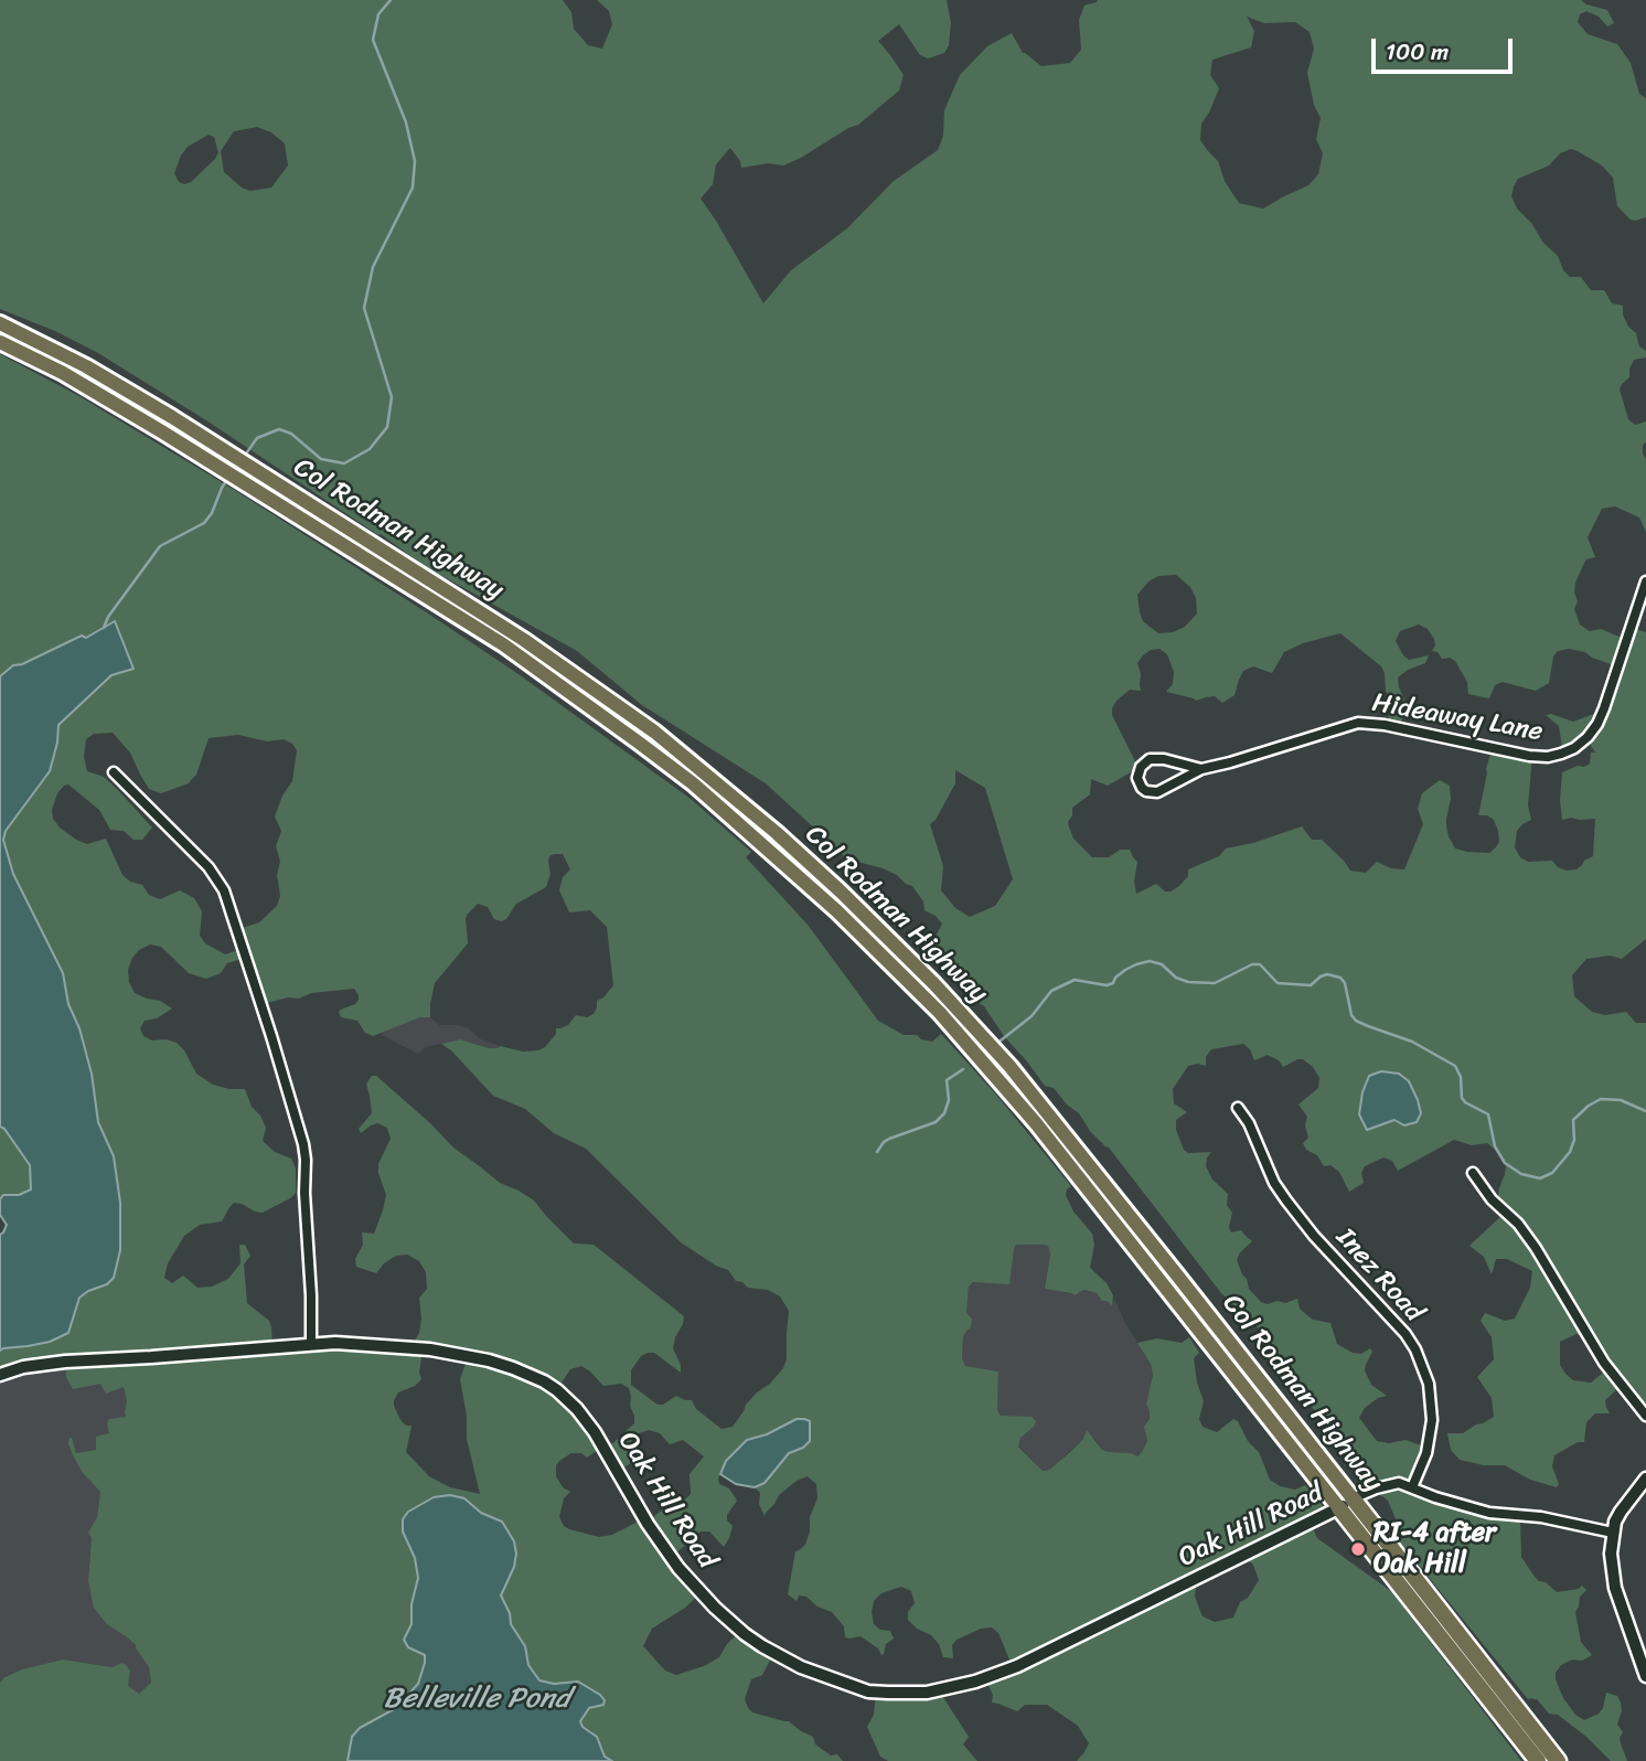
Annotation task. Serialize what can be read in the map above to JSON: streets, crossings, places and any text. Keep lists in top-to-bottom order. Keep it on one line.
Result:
{"streets":{"highway":["Col Rodman Highway"],"street":["Hideaway Lane","Inez Road","Oak Hill Road"]},"crossings":[["Col Rodman Highway","Oak Hill Road"],["Inez Road","Oak Hill Road"]],"water":["Belleville Pond"],"places":["RI-4 after Oak Hill"],"scale_bar":"100 m"}
